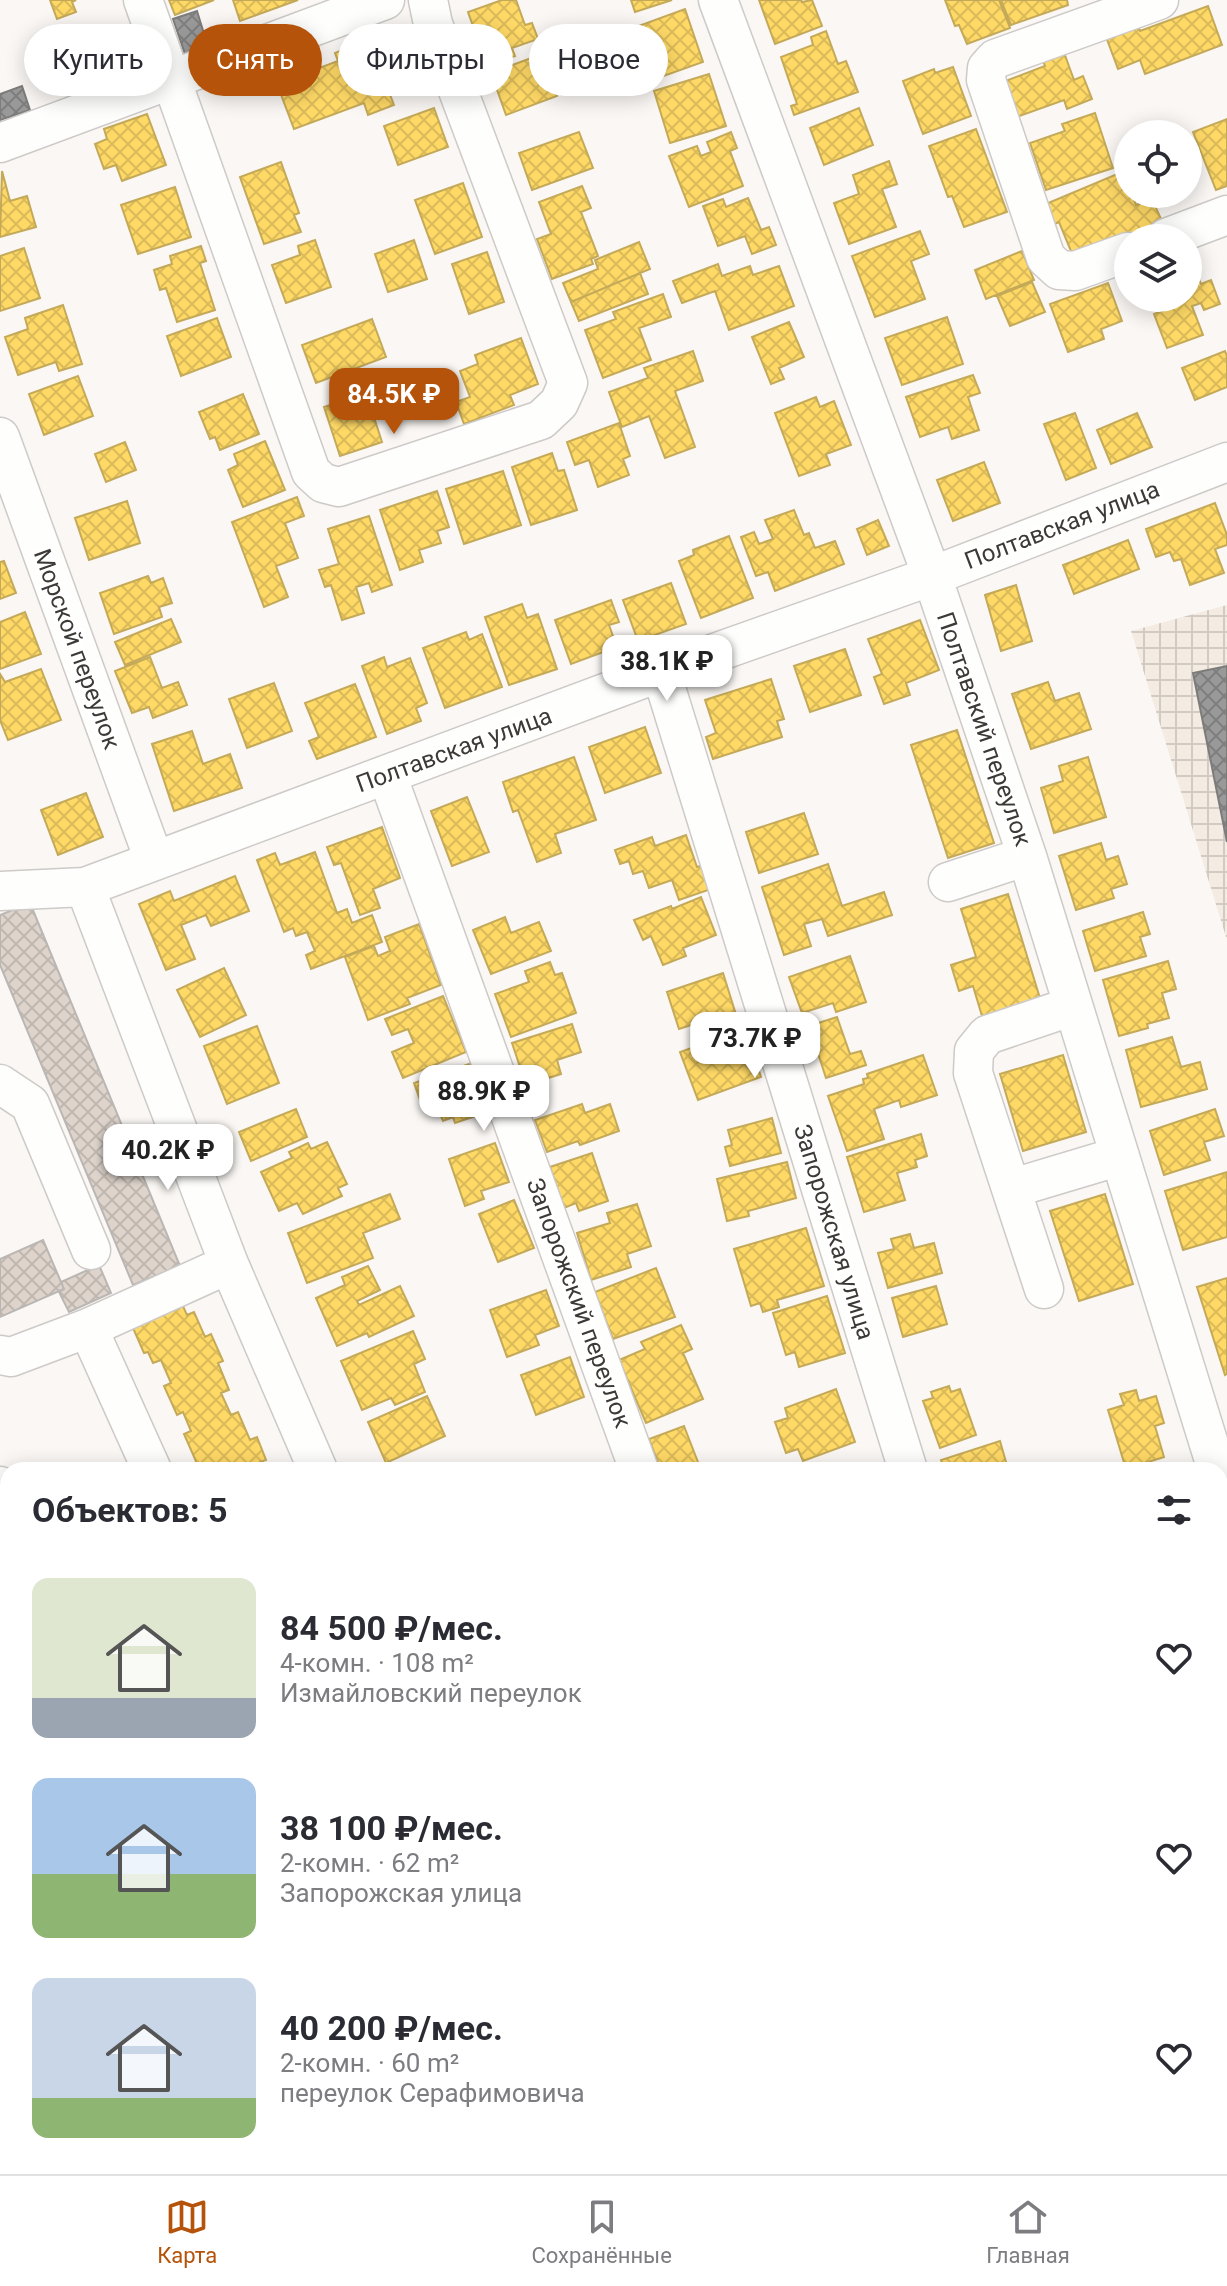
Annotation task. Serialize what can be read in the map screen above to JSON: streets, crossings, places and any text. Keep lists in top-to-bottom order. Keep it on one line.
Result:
{"streets":{"street":["Полтавская улица","Морской переулок","Полтавский переулок","Запорожская улица","Запорожский переулок"]},"crossings":[["Полтавская улица","Морской переулок"],["Полтавская улица","Полтавский переулок"],["Полтавская улица","Запорожская улица"],["Полтавская улица","Запорожский переулок"]],"page":{"chip":["Купить","Снять","Фильтры","Новое"],"price":["84.5K ₽","38.1K ₽","73.7K ₽","88.9K ₽","40.2K ₽"],"heading":"Объектов: 5","list":[{"name":"84 500 ₽/мес.","note":"4-комн. · 108 m² · Измайловский переулок"},{"name":"38 100 ₽/мес.","note":"2-комн. · 62 m² · Запорожская улица"},{"name":"40 200 ₽/мес.","note":"2-комн. · 60 m² · переулок Серафимовича"}],"tabs":["Карта","Сохранённые","Главная"]}}
